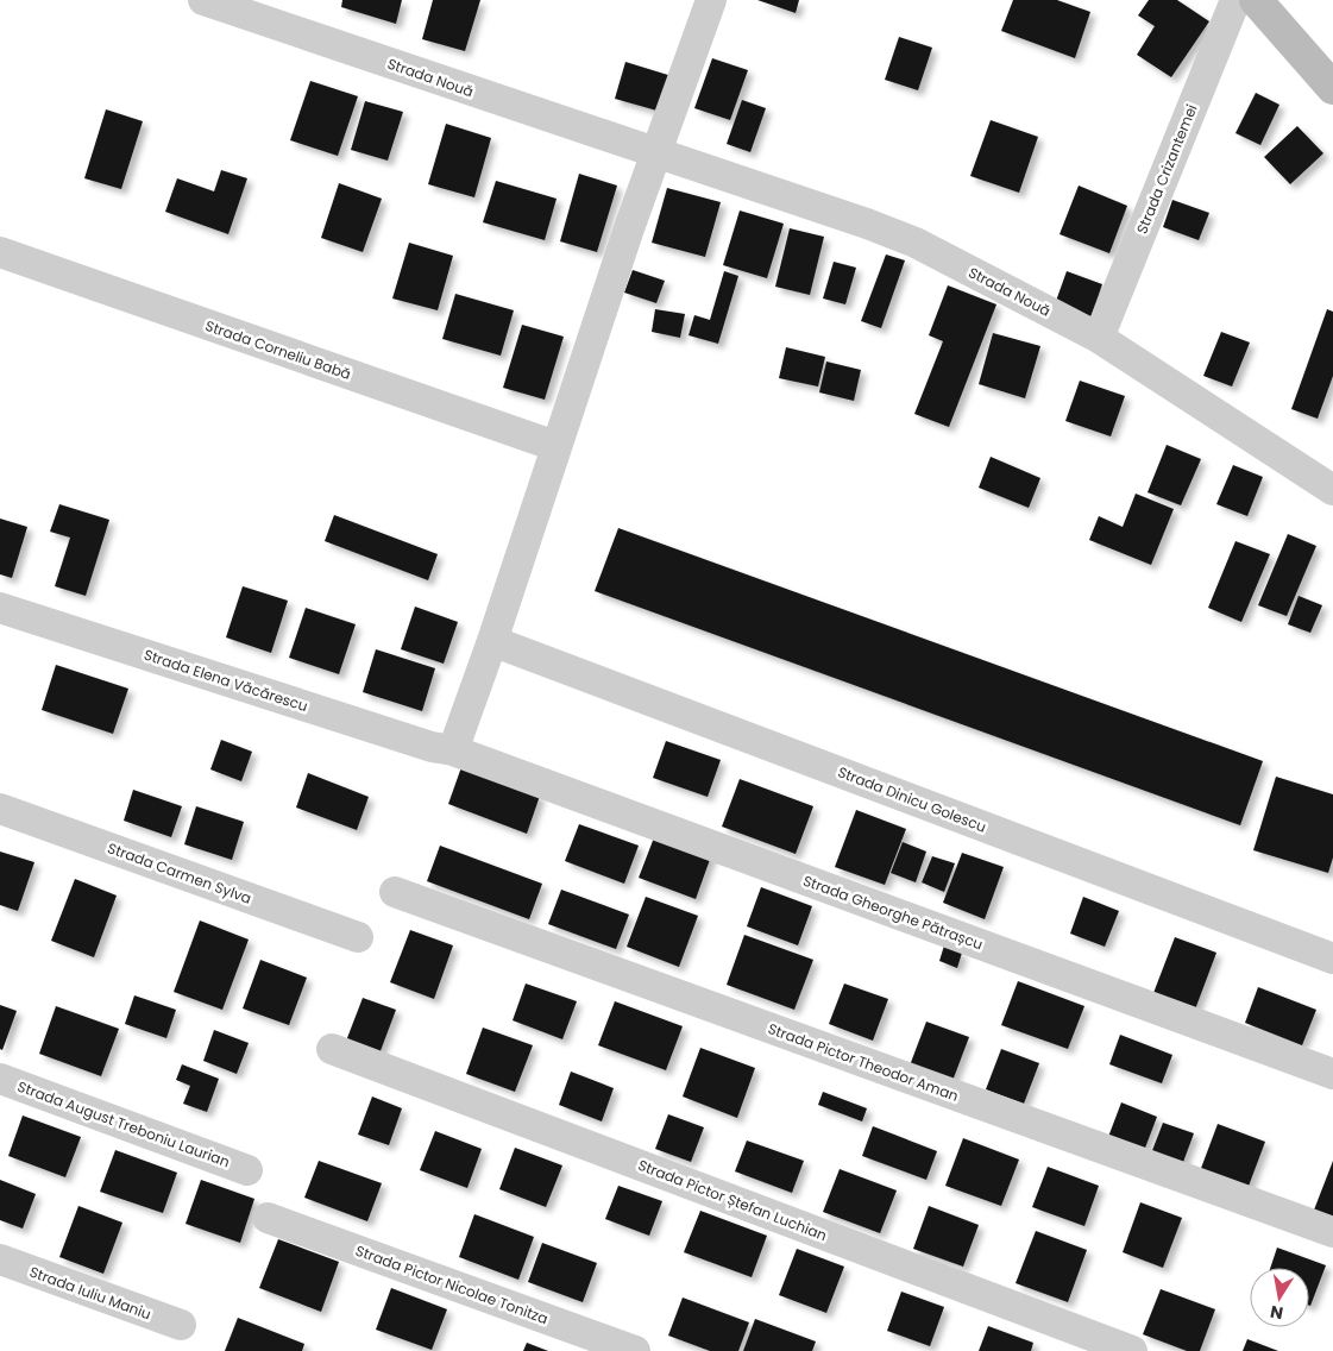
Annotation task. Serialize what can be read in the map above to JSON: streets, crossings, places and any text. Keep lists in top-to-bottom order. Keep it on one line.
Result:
{"streets":{"street":["Strada Nouă","Strada Crizantemei","Strada Corneliu Babă","Strada Elena Văcărescu","Strada Dinicu Golescu","Strada Carmen Sylva","Strada Gheorghe Pătrașcu","Strada Pictor Theodor Aman","Strada August Treboniu Laurian","Strada Pictor Ștefan Luchian","Strada Pictor Nicolae Tonitza","Strada Iuliu Maniu"]},"crossings":[["Strada Nouă","Strada Crizantemei"],["Strada Elena Văcărescu","Strada Gheorghe Pătrașcu"]],"north":"bottom"}
